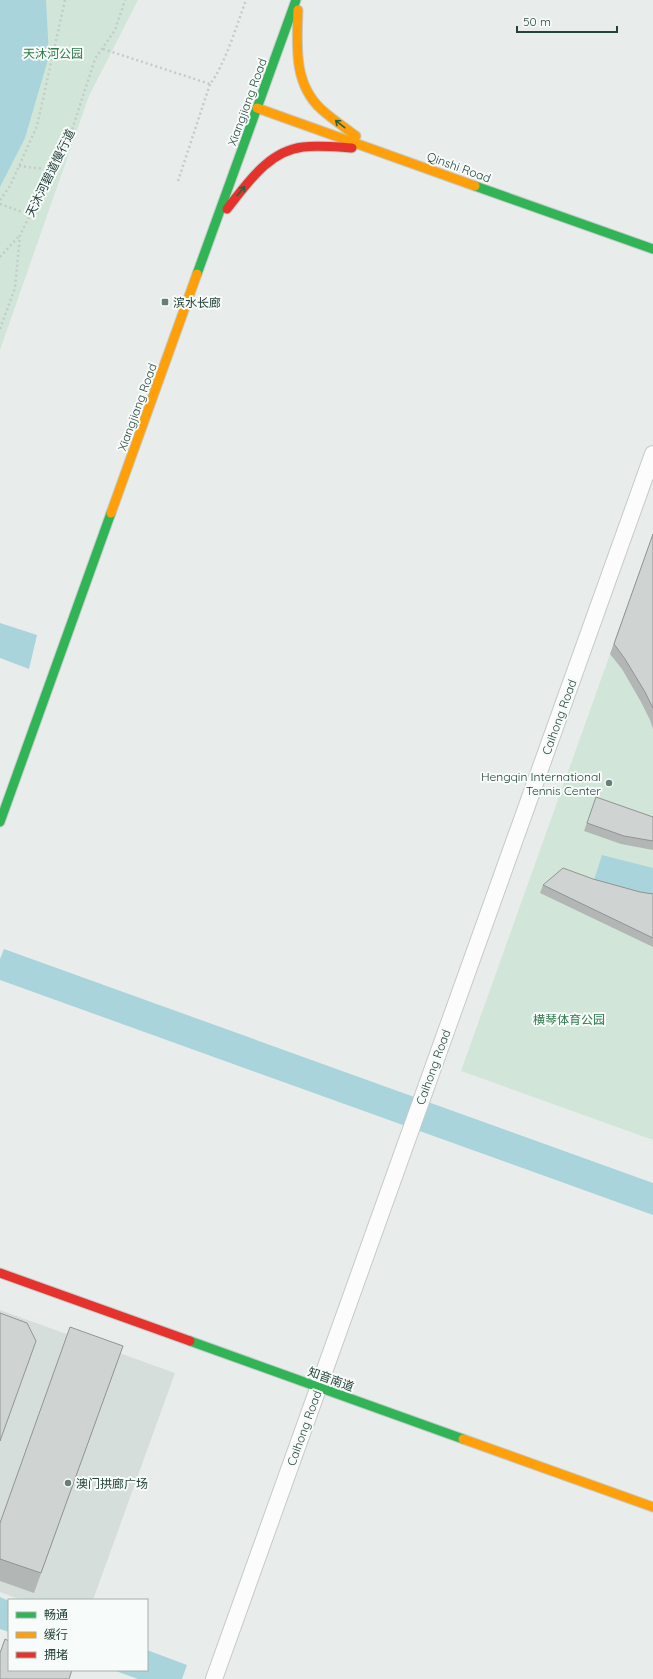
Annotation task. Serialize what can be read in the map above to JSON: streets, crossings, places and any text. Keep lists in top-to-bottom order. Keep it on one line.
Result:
{"streets":{"main road":["Xiangjiang Road","Qinshi Road","知音南道"],"street":["Caihong Road"],"path":["天沐河碧道慢行道"]},"crossings":[["Xiangjiang Road","Qinshi Road"],["Caihong Road","知音南道"]],"parks":["天沐河公园","横琴体育公园"],"places":{"transit":["滨水长廊"],"other":["Hengqin International Tennis Center","澳门拱廊广场"]},"legend":["畅通","缓行","拥堵"],"scale_bar":"50 m"}
